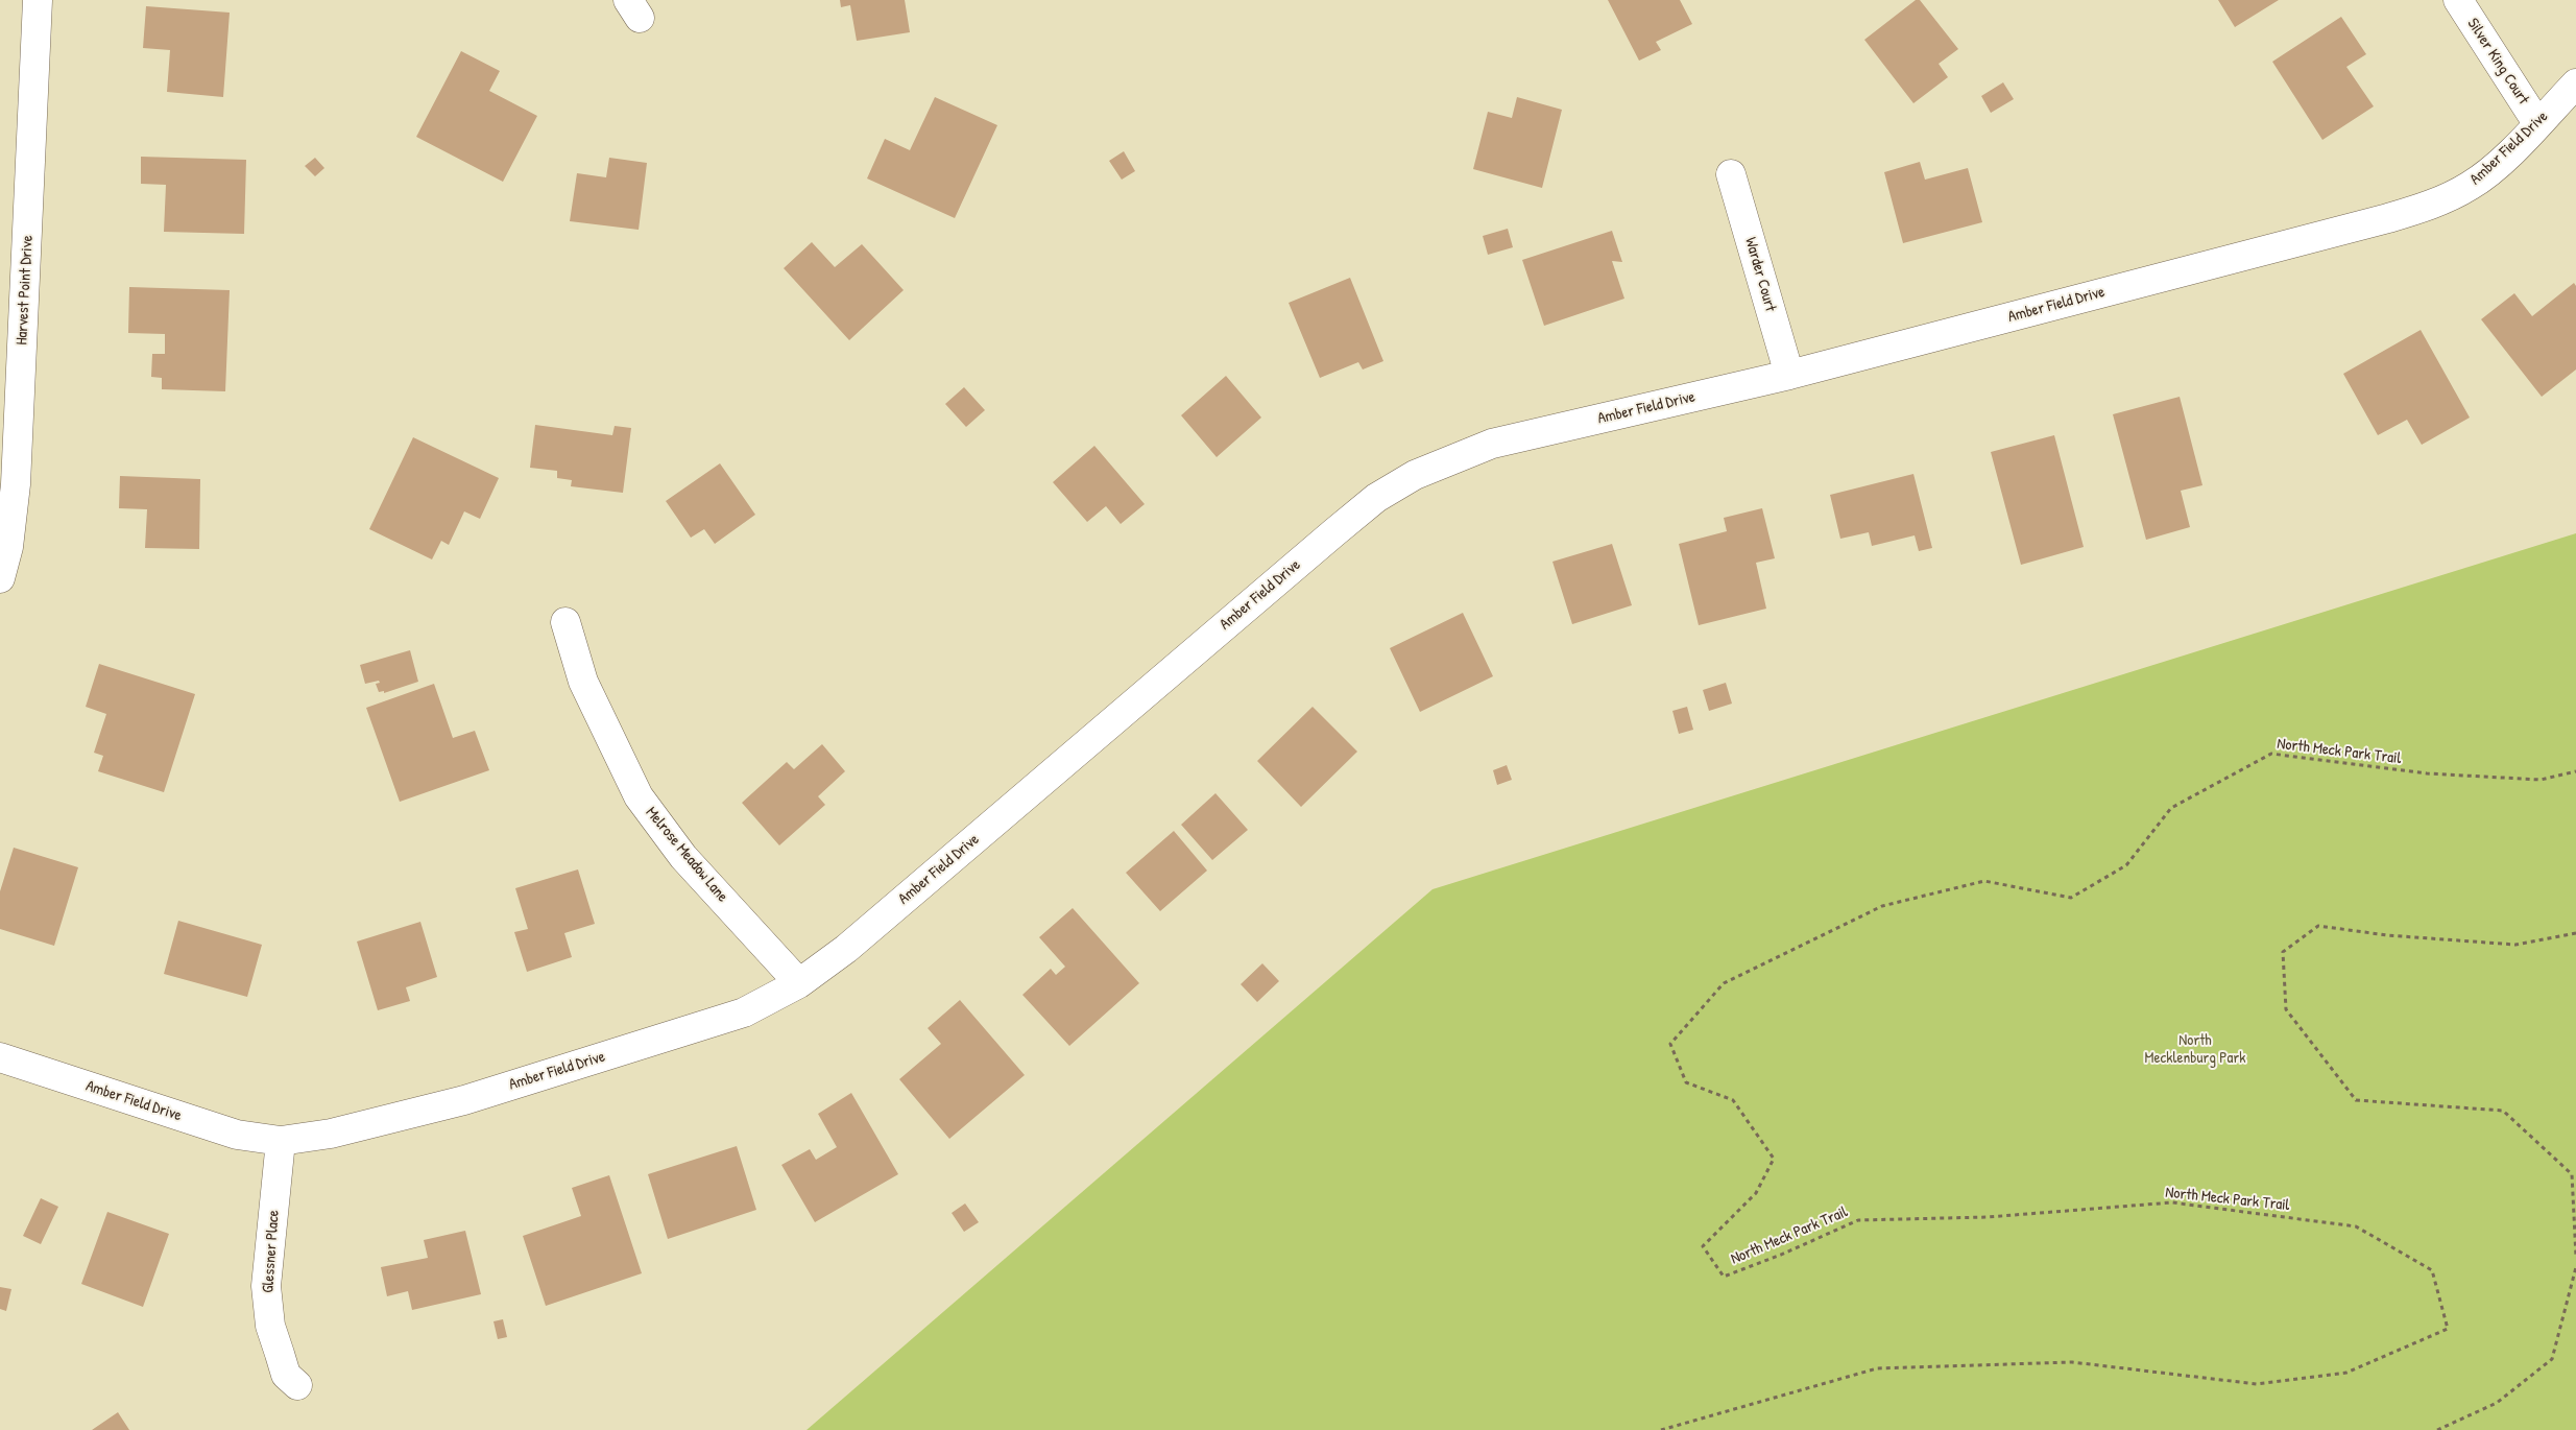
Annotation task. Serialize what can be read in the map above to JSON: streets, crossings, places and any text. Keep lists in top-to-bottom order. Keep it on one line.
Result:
{"streets":{"street":["Silver King Court","Amber Field Drive","Warder Court","Harvest Point Drive","Melrose Meadow Lane","Glessner Place"],"path":["North Meck Park Trail"]},"crossings":[["Silver King Court","Amber Field Drive"],["Amber Field Drive","Warder Court"],["Amber Field Drive","Melrose Meadow Lane"],["Amber Field Drive","Glessner Place"]],"parks":["North Mecklenburg Park"]}
